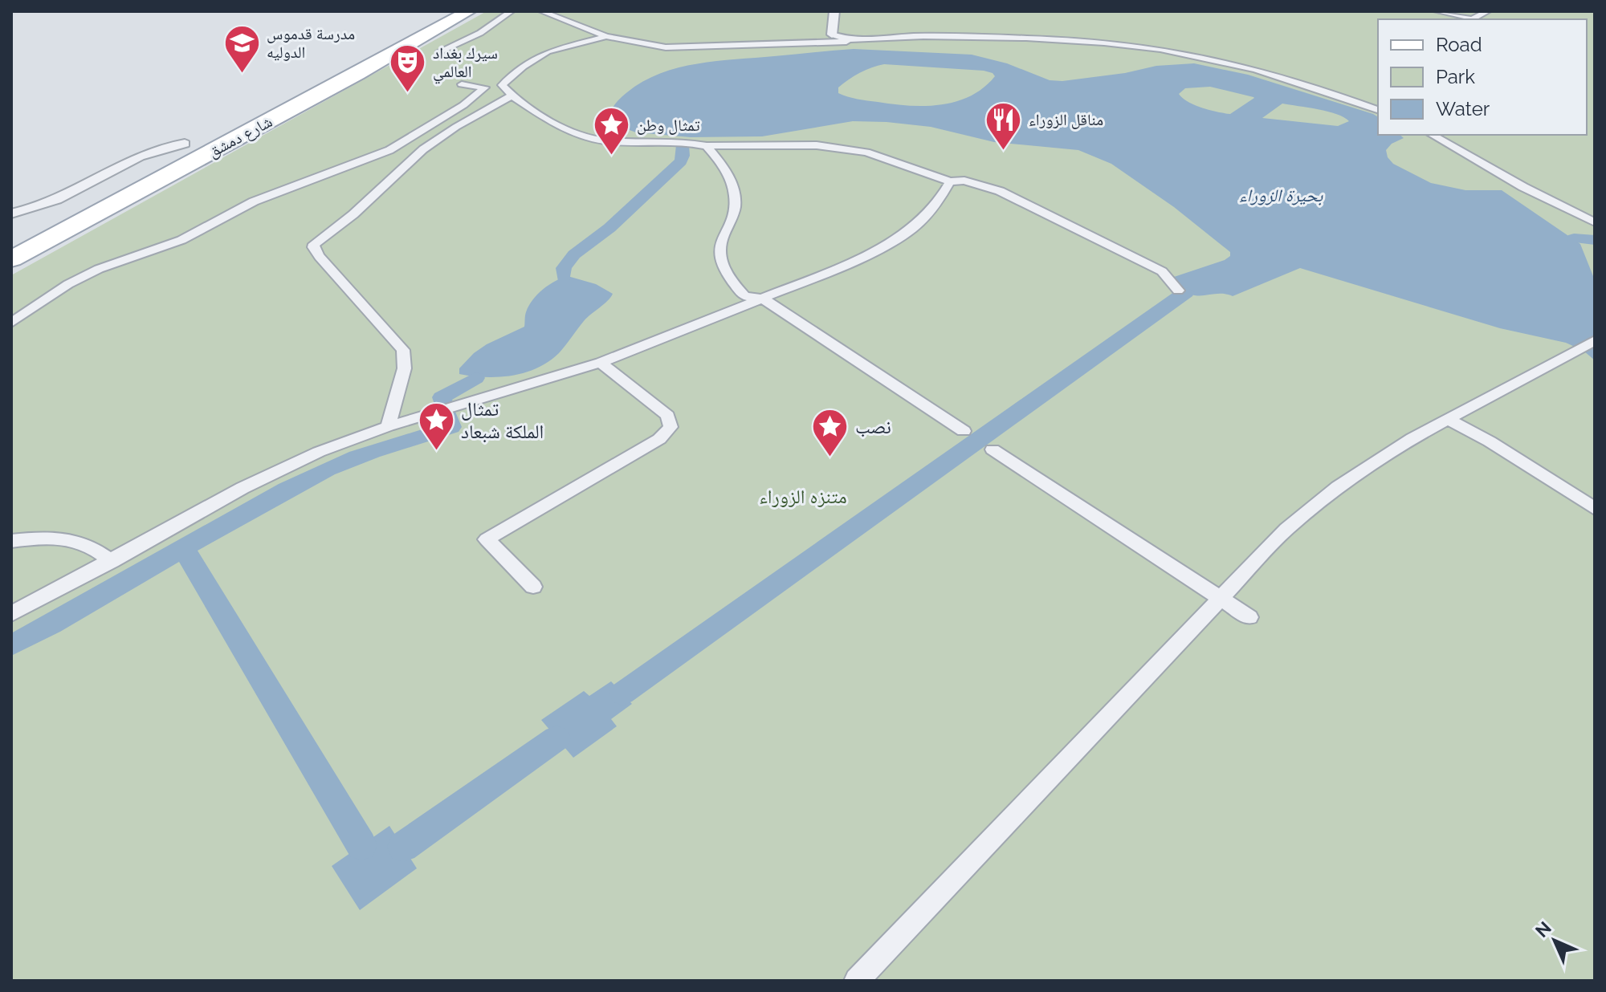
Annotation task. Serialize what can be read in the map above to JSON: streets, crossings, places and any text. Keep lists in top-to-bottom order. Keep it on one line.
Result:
{"streets":{"main road":["شارع دمشق"]},"water":["بحيرة الزوراء"],"parks":["متنزه الزوراء"],"places":{"school or university":["مدرسة قدموس الدوليه"],"theatre":["سيرك بغداد العالمي"],"restaurant":["مناقل الزوراء"],"place":["تمثال وطن","تمثال الملكة شبعاد","نصب"]},"legend":["Road","Park","Water"],"north":"top left"}
